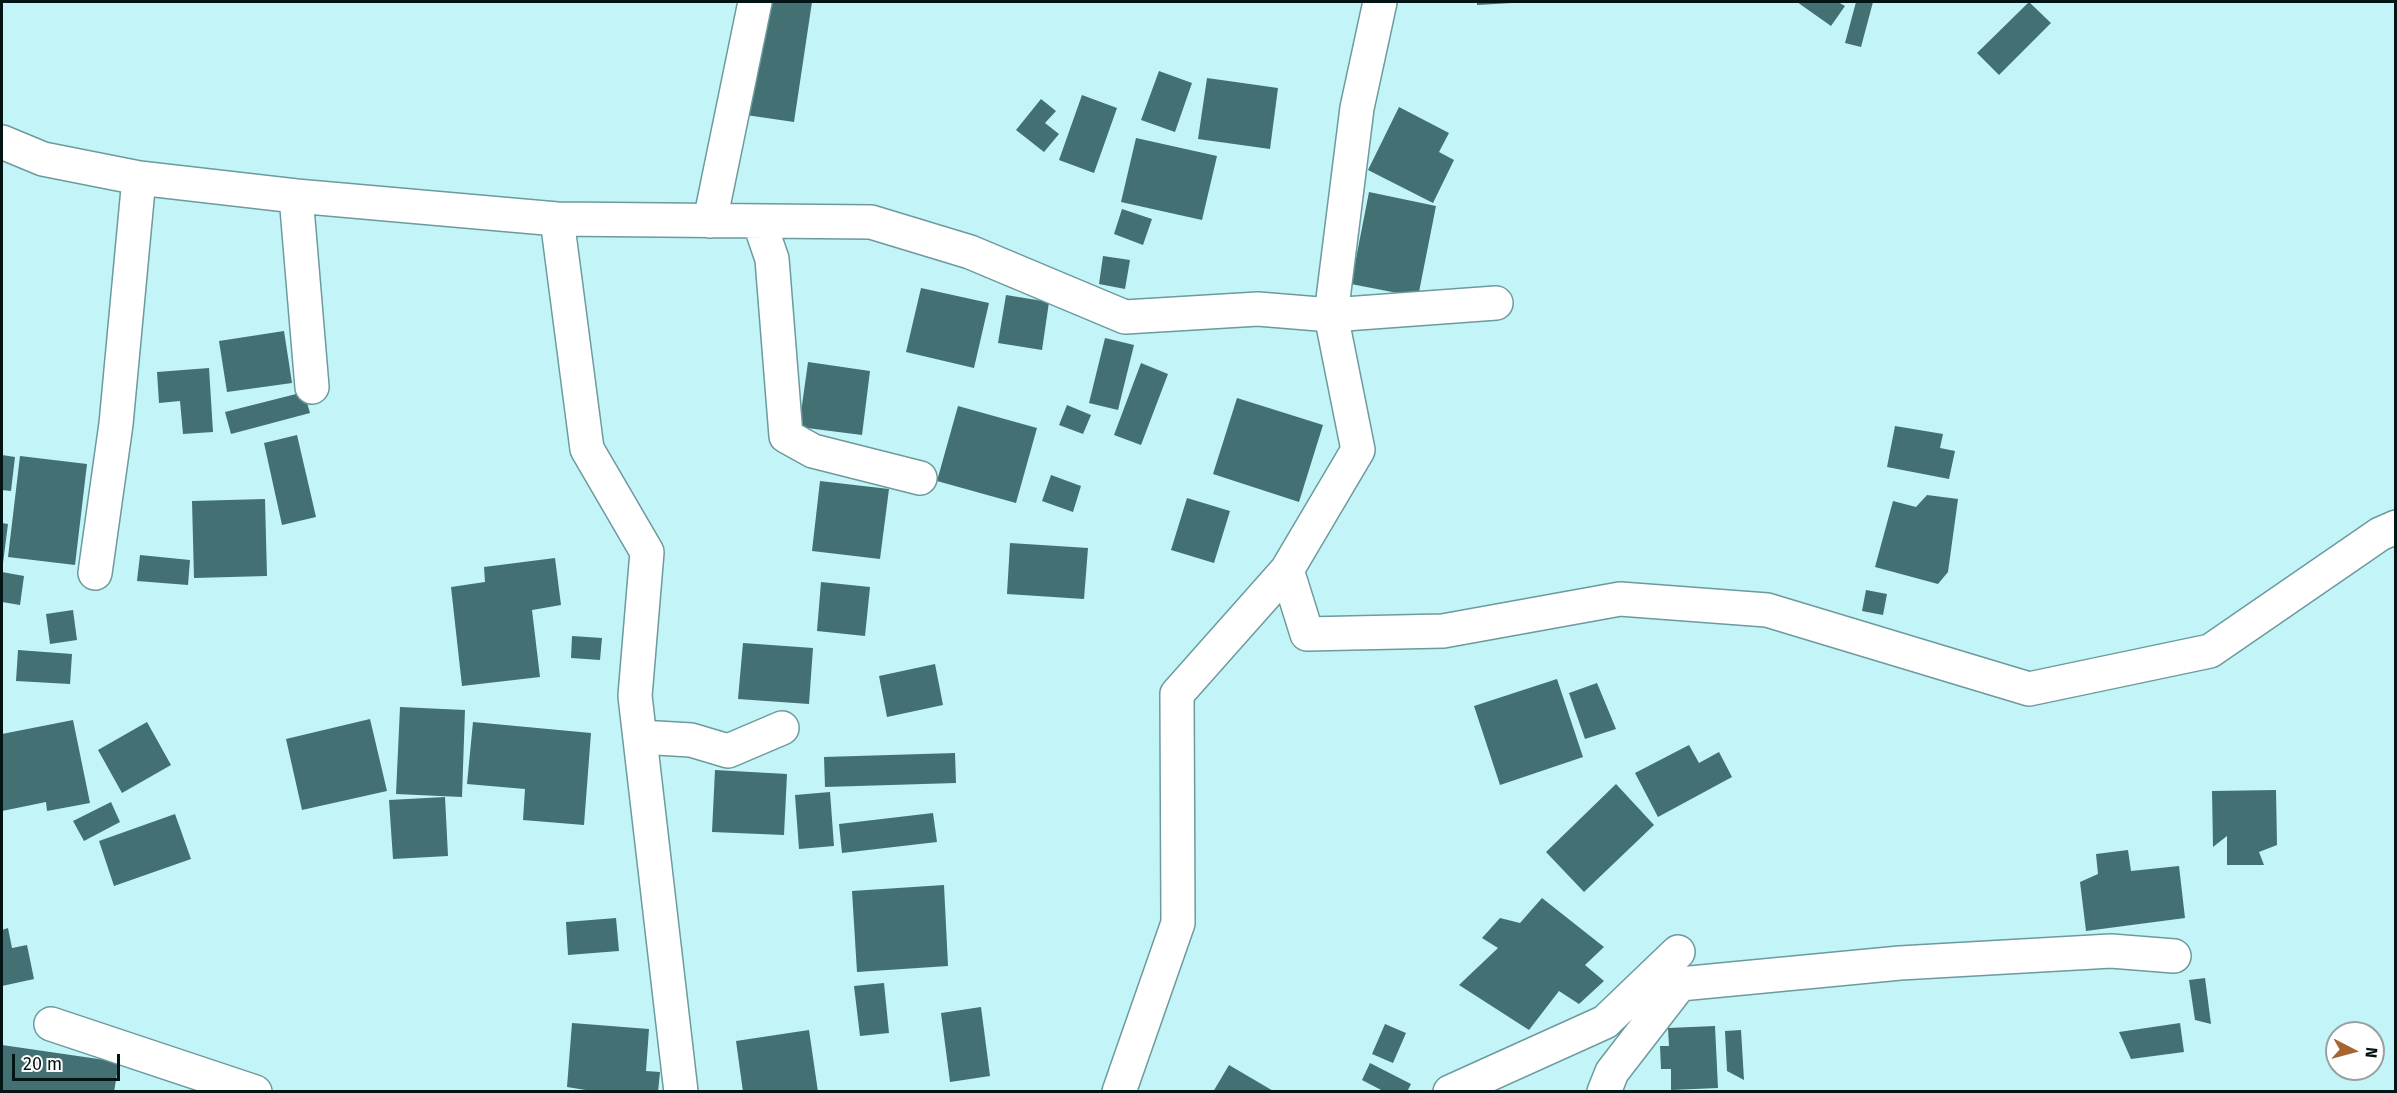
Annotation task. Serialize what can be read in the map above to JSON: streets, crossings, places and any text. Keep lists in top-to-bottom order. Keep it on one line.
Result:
{"scale_bar":"20 m","north":"right"}
